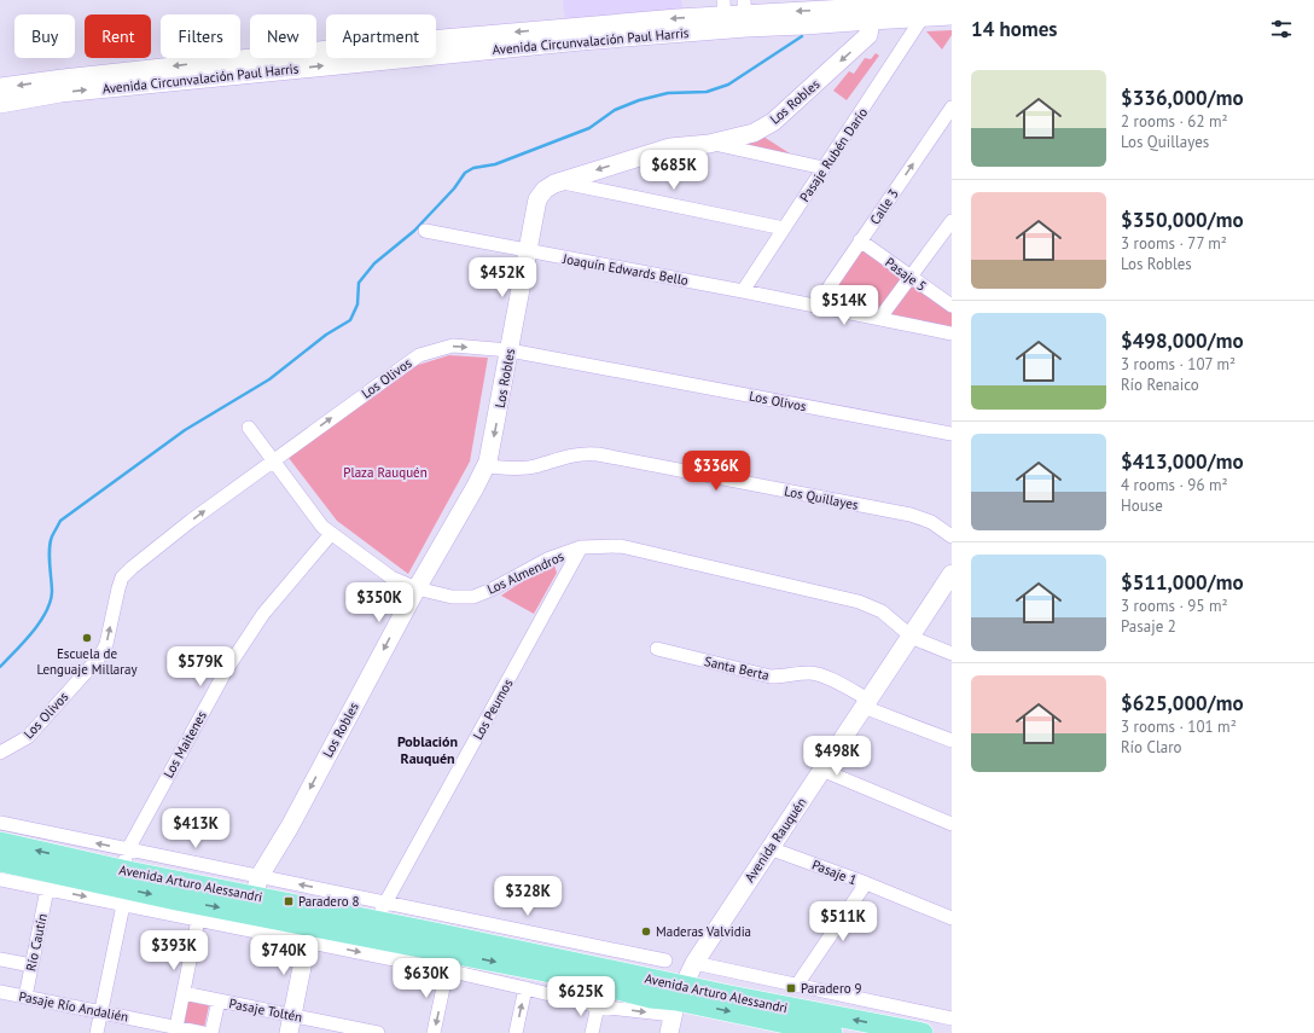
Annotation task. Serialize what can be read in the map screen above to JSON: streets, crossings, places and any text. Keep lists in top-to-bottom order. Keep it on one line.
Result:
{"streets":{"main road":["Avenida Circunvalación Paul Harris","Los Robles","Avenida Rauquén","Avenida Arturo Alessandri"],"street":["Pasaje Rubén Darío","Calle 3","Joaquín Edwards Bello","Pasaje 5","Los Olivos","Los Quillayes","Los Almendros","Santa Berta","Los Peumos","Los Maitenes","Pasaje 1","Río Cautín","Pasaje Río Andalién","Pasaje Toltén"]},"crossings":[["Avenida Circunvalación Paul Harris","Los Robles"],["Avenida Circunvalación Paul Harris","Pasaje Rubén Darío"],["Los Robles","Joaquín Edwards Bello"],["Los Robles","Los Olivos"],["Los Robles","Los Quillayes"],["Los Robles","Los Almendros"],["Los Robles","Avenida Arturo Alessandri"],["Pasaje Rubén Darío","Joaquín Edwards Bello"],["Calle 3","Joaquín Edwards Bello"],["Calle 3","Pasaje 5"],["Los Olivos","Los Almendros"],["Los Almendros","Los Peumos"],["Los Almendros","Los Maitenes"],["Los Almendros","Avenida Rauquén"],["Santa Berta","Avenida Rauquén"],["Los Peumos","Avenida Arturo Alessandri"],["Los Maitenes","Avenida Arturo Alessandri"],["Avenida Rauquén","Pasaje 1"],["Avenida Rauquén","Avenida Arturo Alessandri"],["Avenida Arturo Alessandri","Río Cautín"],["Río Cautín","Pasaje Río Andalién"]],"one_way":["Los Robles","Los Olivos"],"districts":["Población Rauquén"],"parks":["Plaza Rauquén"],"places":{"other":["Escuela de Lenguaje Millaray","Maderas Valvidia"],"transit":["Paradero 8","Paradero 9"]},"page":{"heading":"14 homes","chip":["Buy","Rent","Filters","New","Apartment"],"list":[{"name":"$336,000/mo","note":"2 rooms · 62 m² · Los Quillayes"},{"name":"$350,000/mo","note":"3 rooms · 77 m² · Los Robles"},{"name":"$498,000/mo","note":"3 rooms · 107 m² · Río Renaico"},{"name":"$413,000/mo","note":"4 rooms · 96 m² · House"},{"name":"$511,000/mo","note":"3 rooms · 95 m² · Pasaje 2"},{"name":"$625,000/mo","note":"3 rooms · 101 m² · Río Claro"}],"price":["$685K","$452K","$514K","$336K","$350K","$579K","$498K","$413K","$328K","$511K","$393K","$740K","$630K","$625K"]}}
